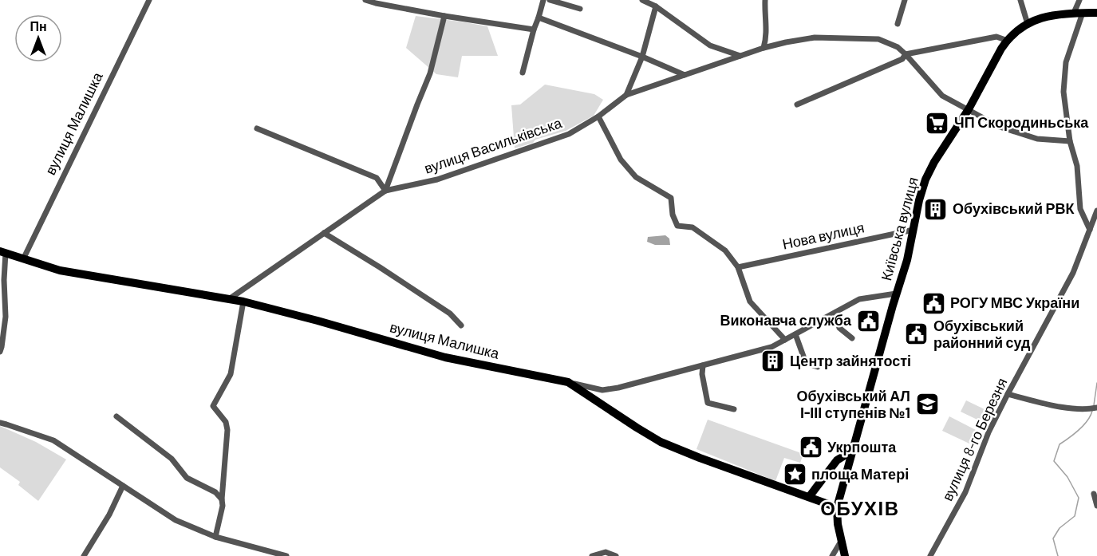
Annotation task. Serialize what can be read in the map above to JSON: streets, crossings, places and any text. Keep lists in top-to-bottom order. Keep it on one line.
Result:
{"streets":{"main road":["вулиця Малишка","Київська вулиця"],"street":["вулиця Васильківська","Нова вулиця","вулиця 8-го Березня"]},"crossings":[["вулиця Малишка","вулиця Васильківська"],["вулиця Малишка","Київська вулиця"],["Київська вулиця","Нова вулиця"]],"districts":["ОБУХІВ"],"places":{"supermarket":["ЧП Скородиньська"],"building":["Обухівський РВК","Центр зайнятості"],"public building":["РОГУ МВС України","Виконавча служба","Обухівський районний суд","Укрпошта"],"school or university":["Обухівський АЛ І-ІІІ ступенів №1"],"place":["площа Матері"]},"north":"top"}
